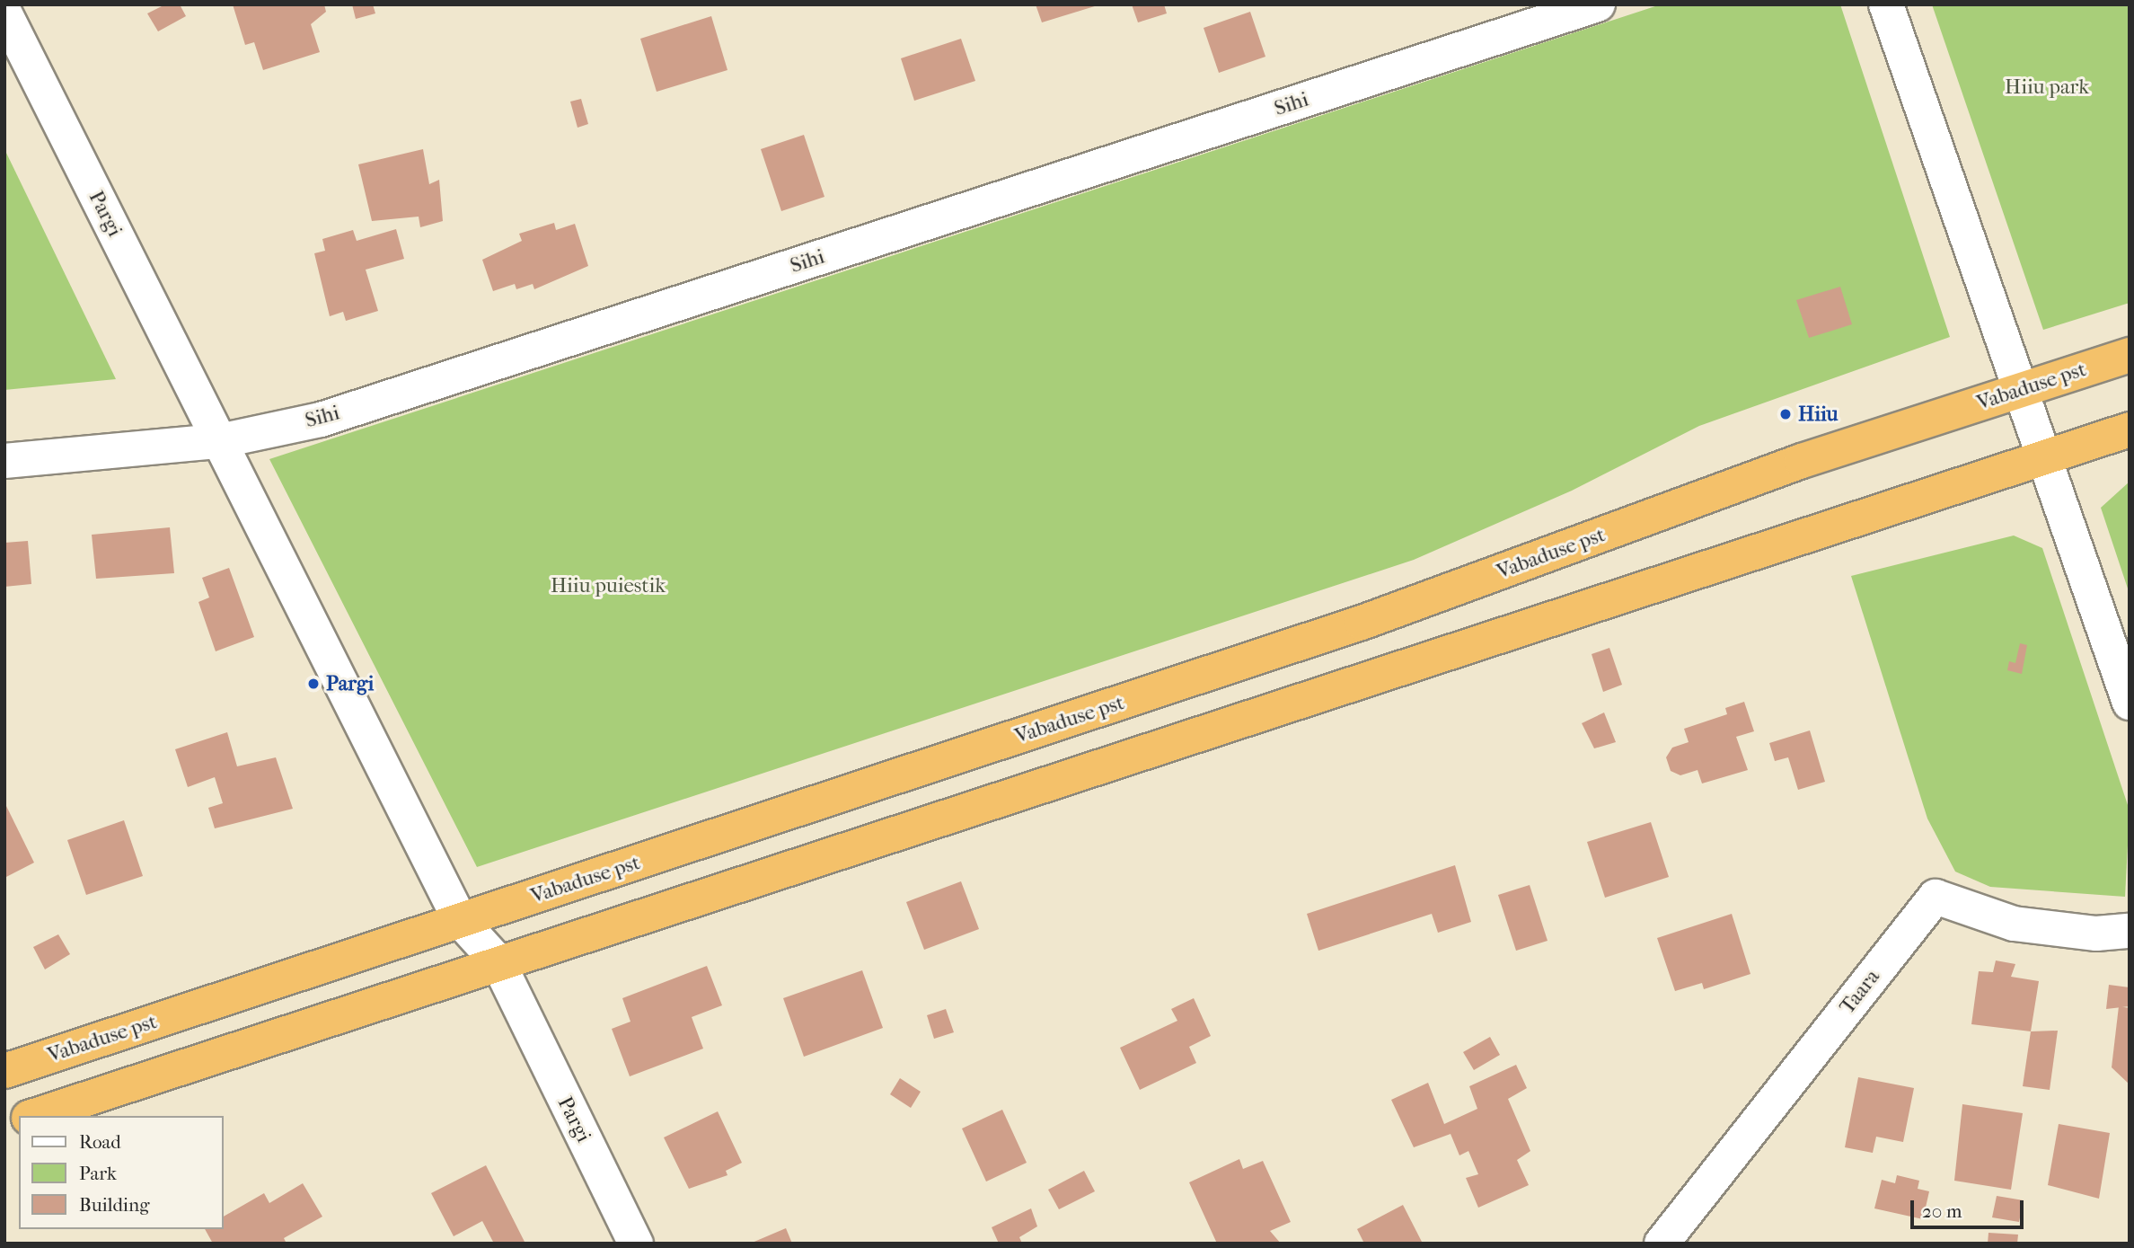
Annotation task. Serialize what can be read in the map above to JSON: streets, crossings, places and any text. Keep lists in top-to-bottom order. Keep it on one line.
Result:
{"streets":{"highway":["Vabaduse pst"],"street":["Sihi","Pargi","Taara"]},"crossings":[["Sihi","Pargi"],["Pargi","Vabaduse pst"]],"parks":["Hiiu park","Hiiu puiestik"],"places":["Hiiu","Pargi"],"legend":["Road","Park","Building"],"scale_bar":"20 m"}
